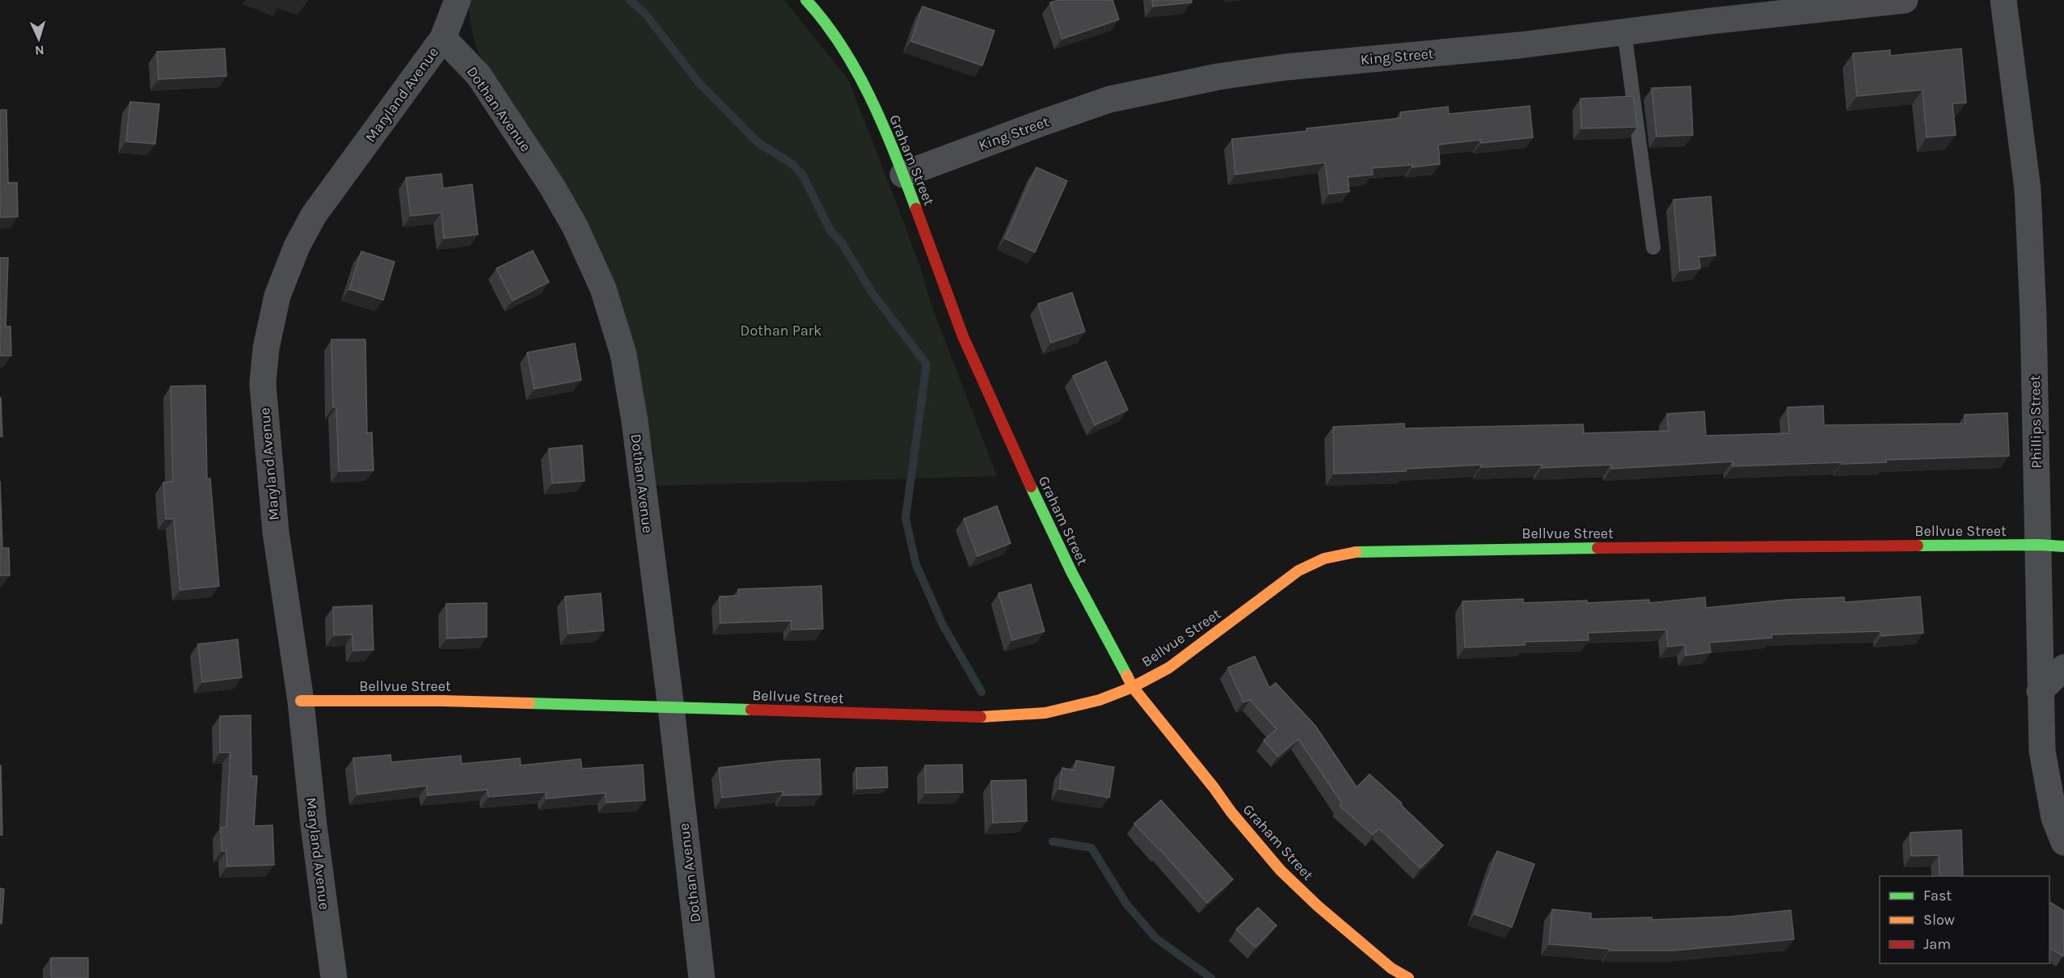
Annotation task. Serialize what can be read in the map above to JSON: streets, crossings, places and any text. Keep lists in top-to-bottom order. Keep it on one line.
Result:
{"streets":{"street":["King Street","Maryland Avenue","Dothan Avenue","Graham Street","Phillips Street","Bellvue Street"]},"crossings":[["King Street","Graham Street"],["Maryland Avenue","Dothan Avenue"],["Maryland Avenue","Bellvue Street"],["Dothan Avenue","Bellvue Street"],["Graham Street","Bellvue Street"],["Phillips Street","Bellvue Street"]],"parks":["Dothan Park"],"legend":["Fast","Slow","Jam"],"north":"bottom"}
